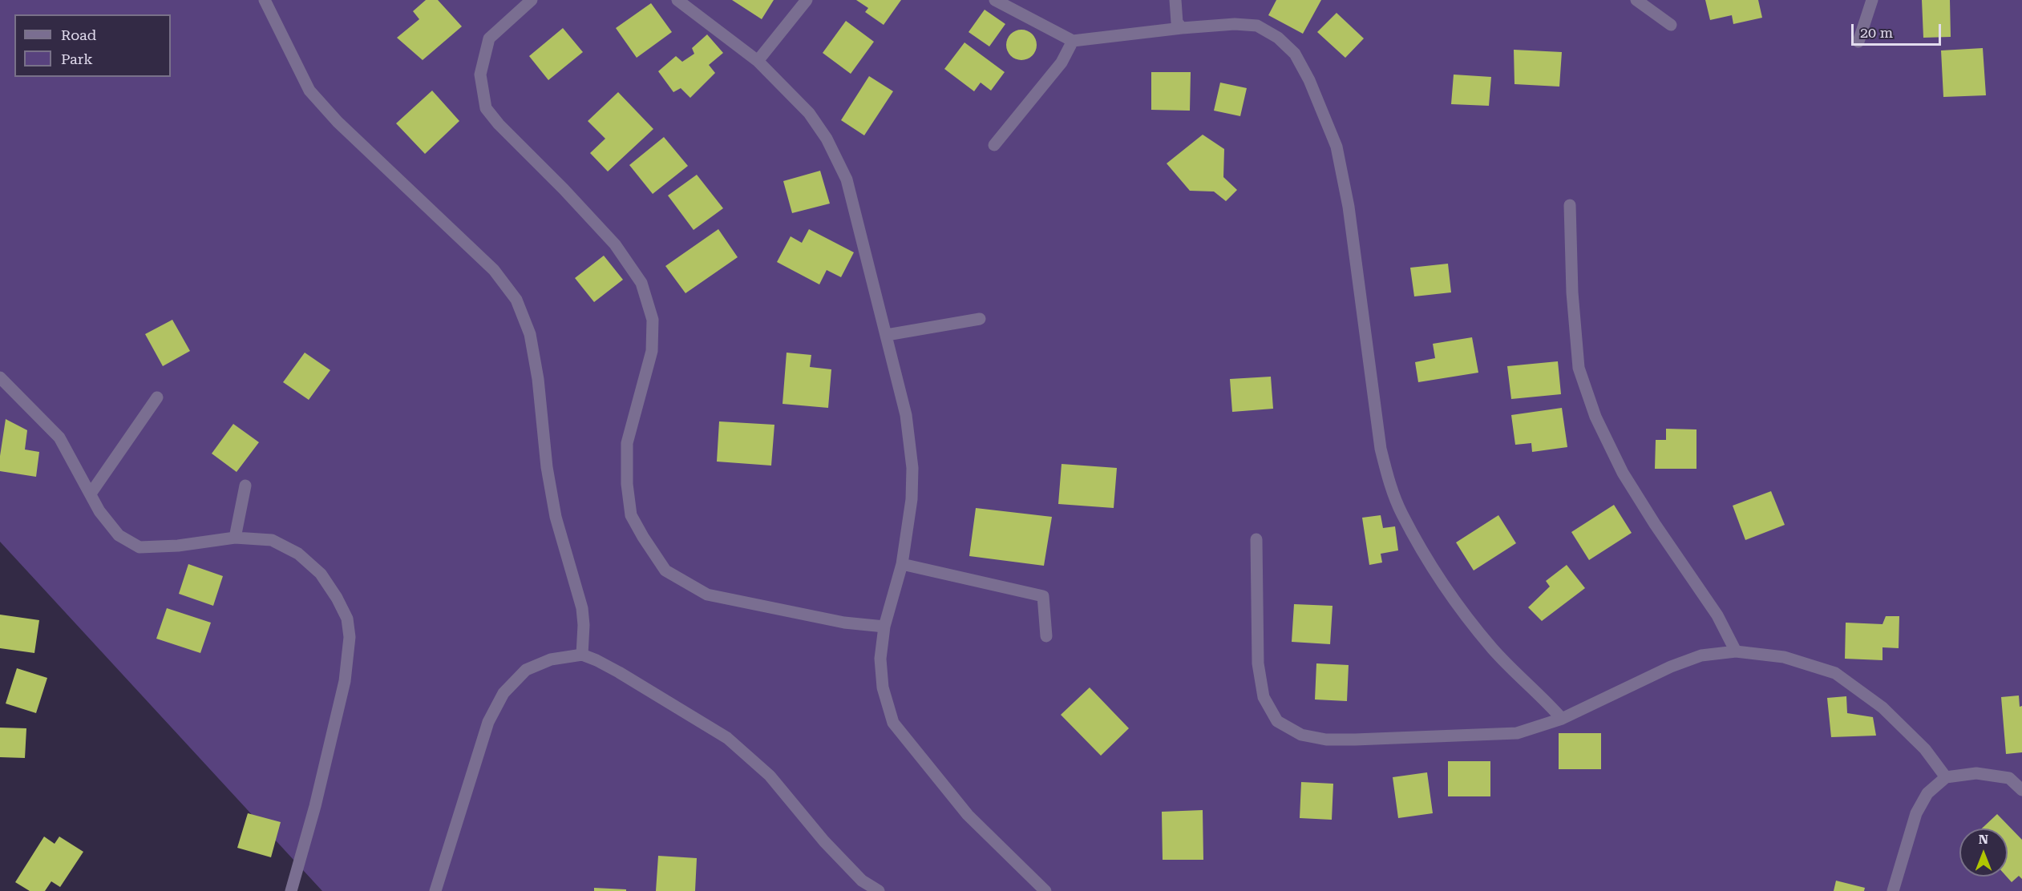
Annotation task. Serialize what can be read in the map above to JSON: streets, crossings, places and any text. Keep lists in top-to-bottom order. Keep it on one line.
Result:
{"legend":["Road","Park"],"scale_bar":"20 m","north":"top"}
